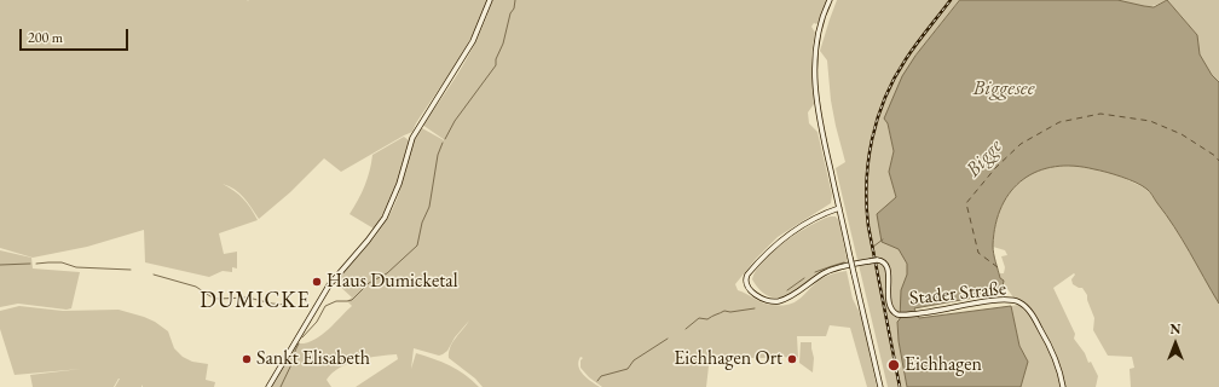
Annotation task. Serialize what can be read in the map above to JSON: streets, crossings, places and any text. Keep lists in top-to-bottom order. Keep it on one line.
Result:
{"streets":{"street":["Stader Straße"]},"districts":["DUMICKE"],"water":["Biggesee","Bigge"],"places":["Haus Dumicketal","Sankt Elisabeth","Eichhagen Ort","Eichhagen"],"scale_bar":"200 m","north":"top"}
